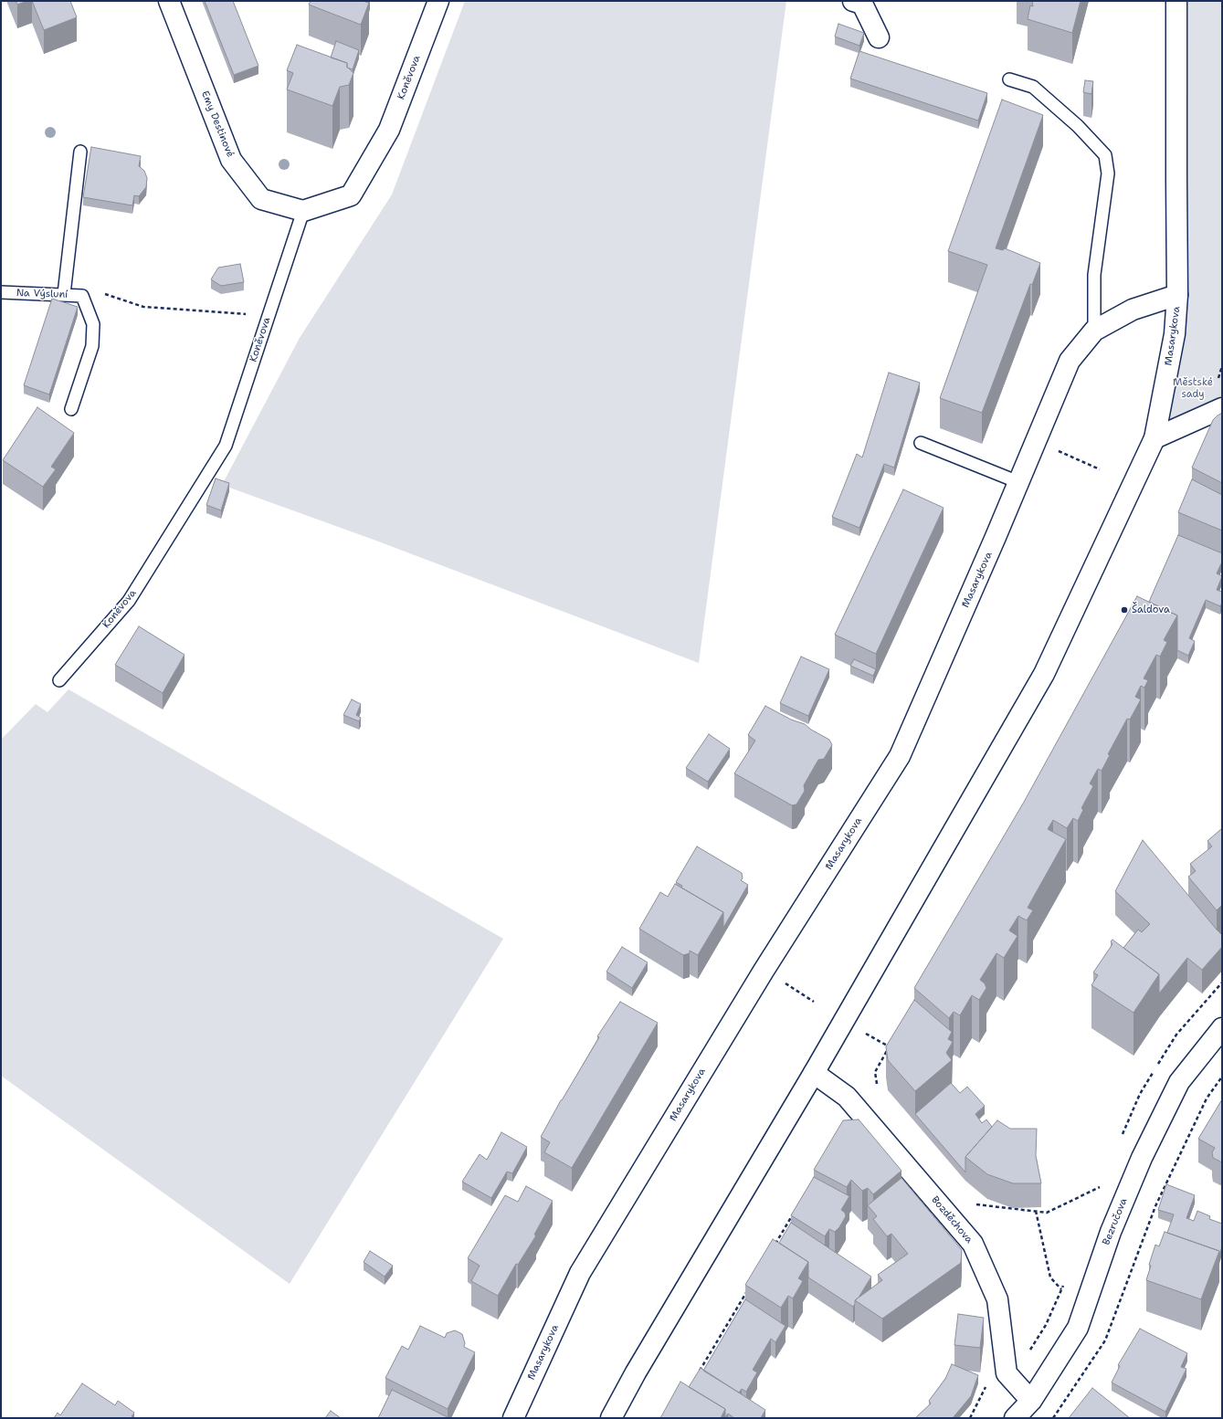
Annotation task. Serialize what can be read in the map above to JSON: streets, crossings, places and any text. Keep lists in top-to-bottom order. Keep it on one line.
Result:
{"streets":{"street":["Koněvova","Emy Destinové","Masarykova","Bozděchova","Bezručova"],"lane":["Na Výsluní"]},"crossings":[["Koněvova","Emy Destinové"],["Masarykova","Bozděchova"],["Bozděchova","Bezručova"]],"parks":["Městské sady"],"places":["Šaldova"]}
